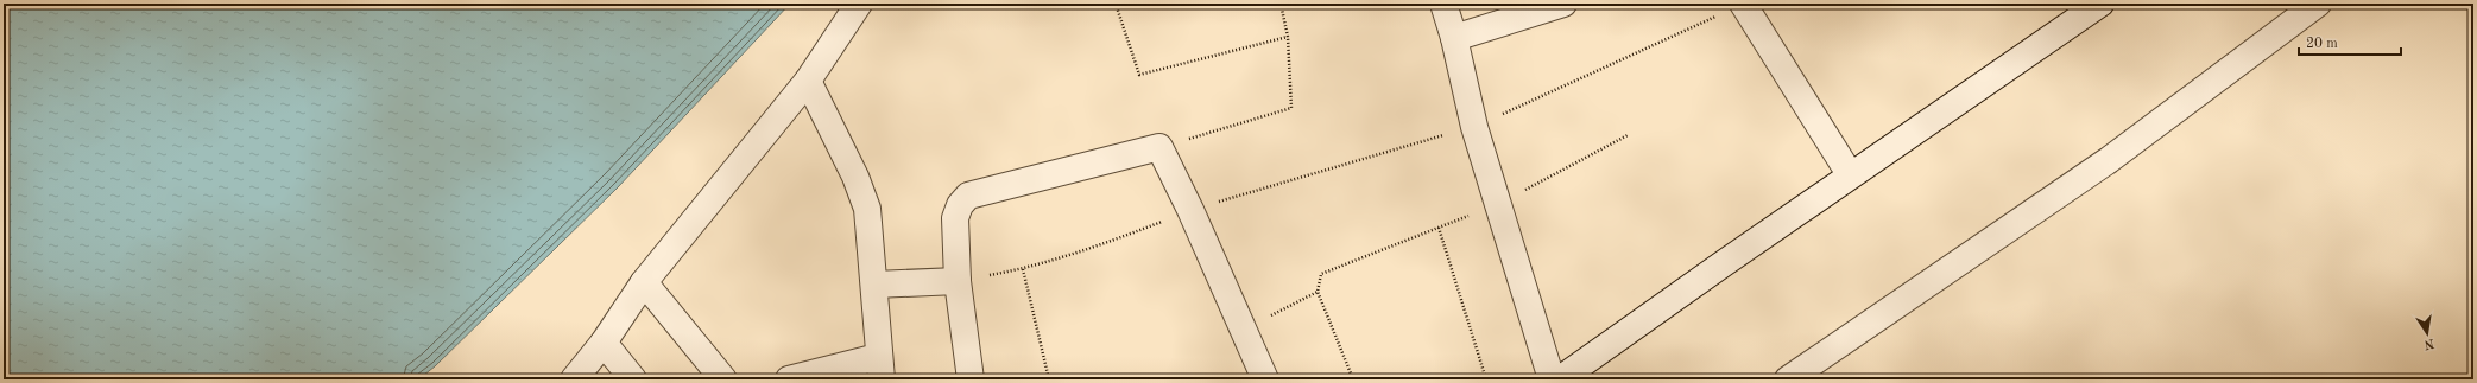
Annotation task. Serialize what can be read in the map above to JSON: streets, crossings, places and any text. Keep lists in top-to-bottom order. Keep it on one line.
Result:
{"scale_bar":"20 m","north":"bottom"}
